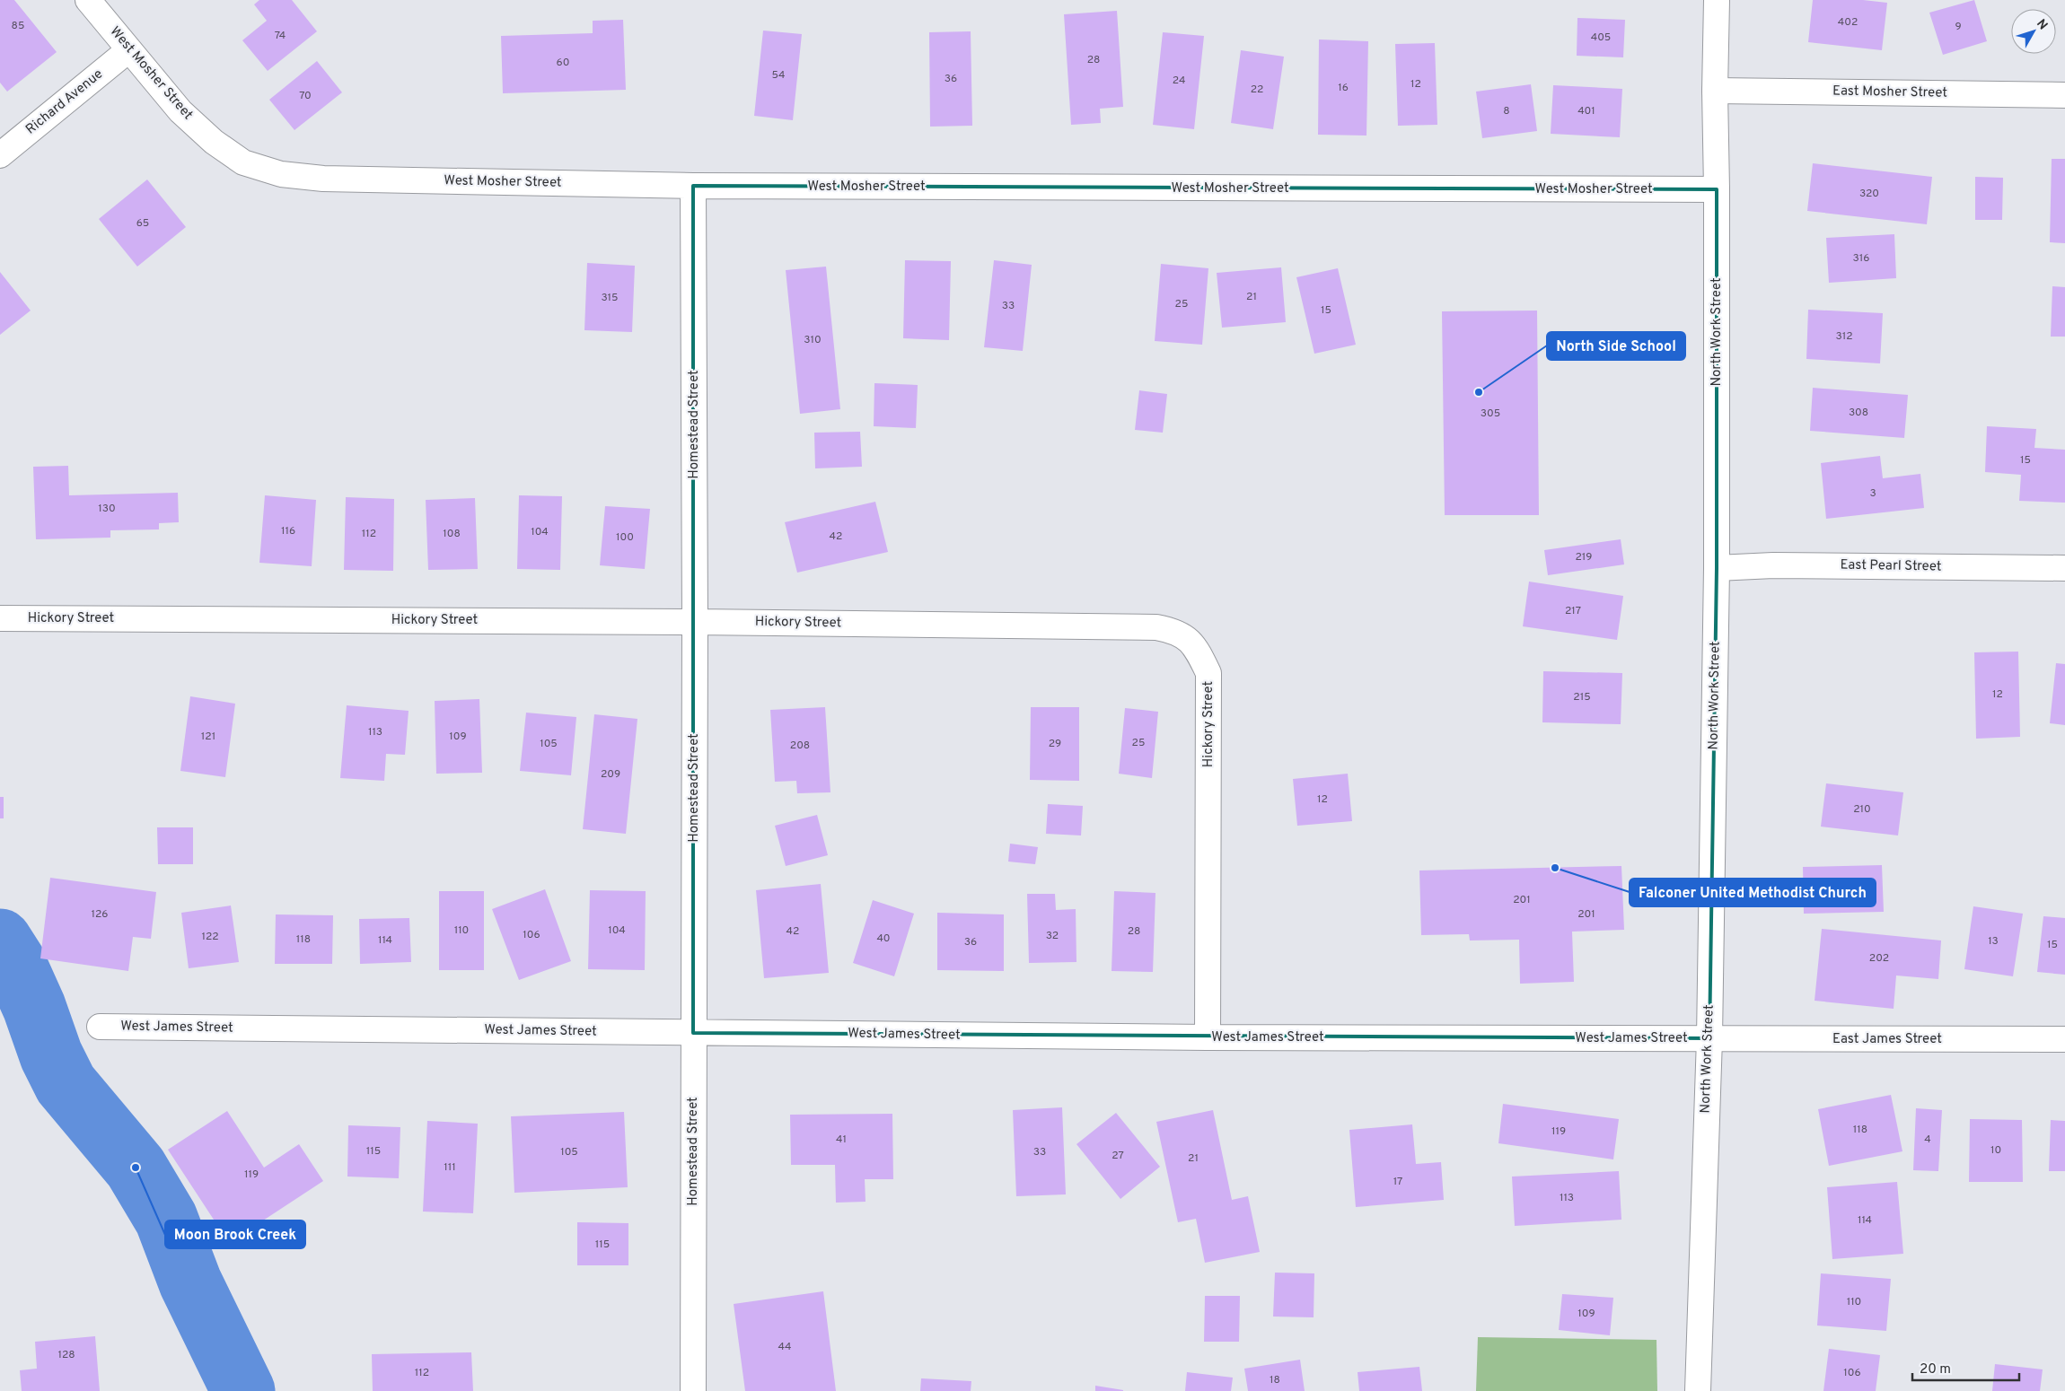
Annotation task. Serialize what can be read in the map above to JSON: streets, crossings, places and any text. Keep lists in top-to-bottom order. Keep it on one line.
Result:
{"streets":{"street":["West Mosher Street","East Mosher Street","Richard Avenue","North Work Street","Homestead Street","East Pearl Street","Hickory Street","West James Street","East James Street"]},"crossings":[["West Mosher Street","Richard Avenue"],["West Mosher Street","North Work Street"],["West Mosher Street","Homestead Street"],["East Mosher Street","North Work Street"],["North Work Street","East Pearl Street"],["North Work Street","West James Street"],["North Work Street","East James Street"],["Homestead Street","Hickory Street"],["Homestead Street","West James Street"],["Hickory Street","West James Street"],["West James Street","East James Street"]],"places":["North Side School","Falconer United Methodist Church","Moon Brook Creek"],"house_numbers":["402","85","9","74","405","28","60","54","36","24","12","16","22","70","8","401","320","65","316","21","315","25","33","15","312","310","308","305","15","3","130","116","104","112","108","42","100","219","217","12","215","113","121","109","25","105","29","208","209","12","210","201","126","201","110","104","42","28","106","32","122","40","118","114","13","36","15","202","118","119","41","4","10","115","105","33","27","21","111","119","17","113","114","115","110","109","44","128","112","106","18"],"scale_bar":"20 m","north":"top right"}
